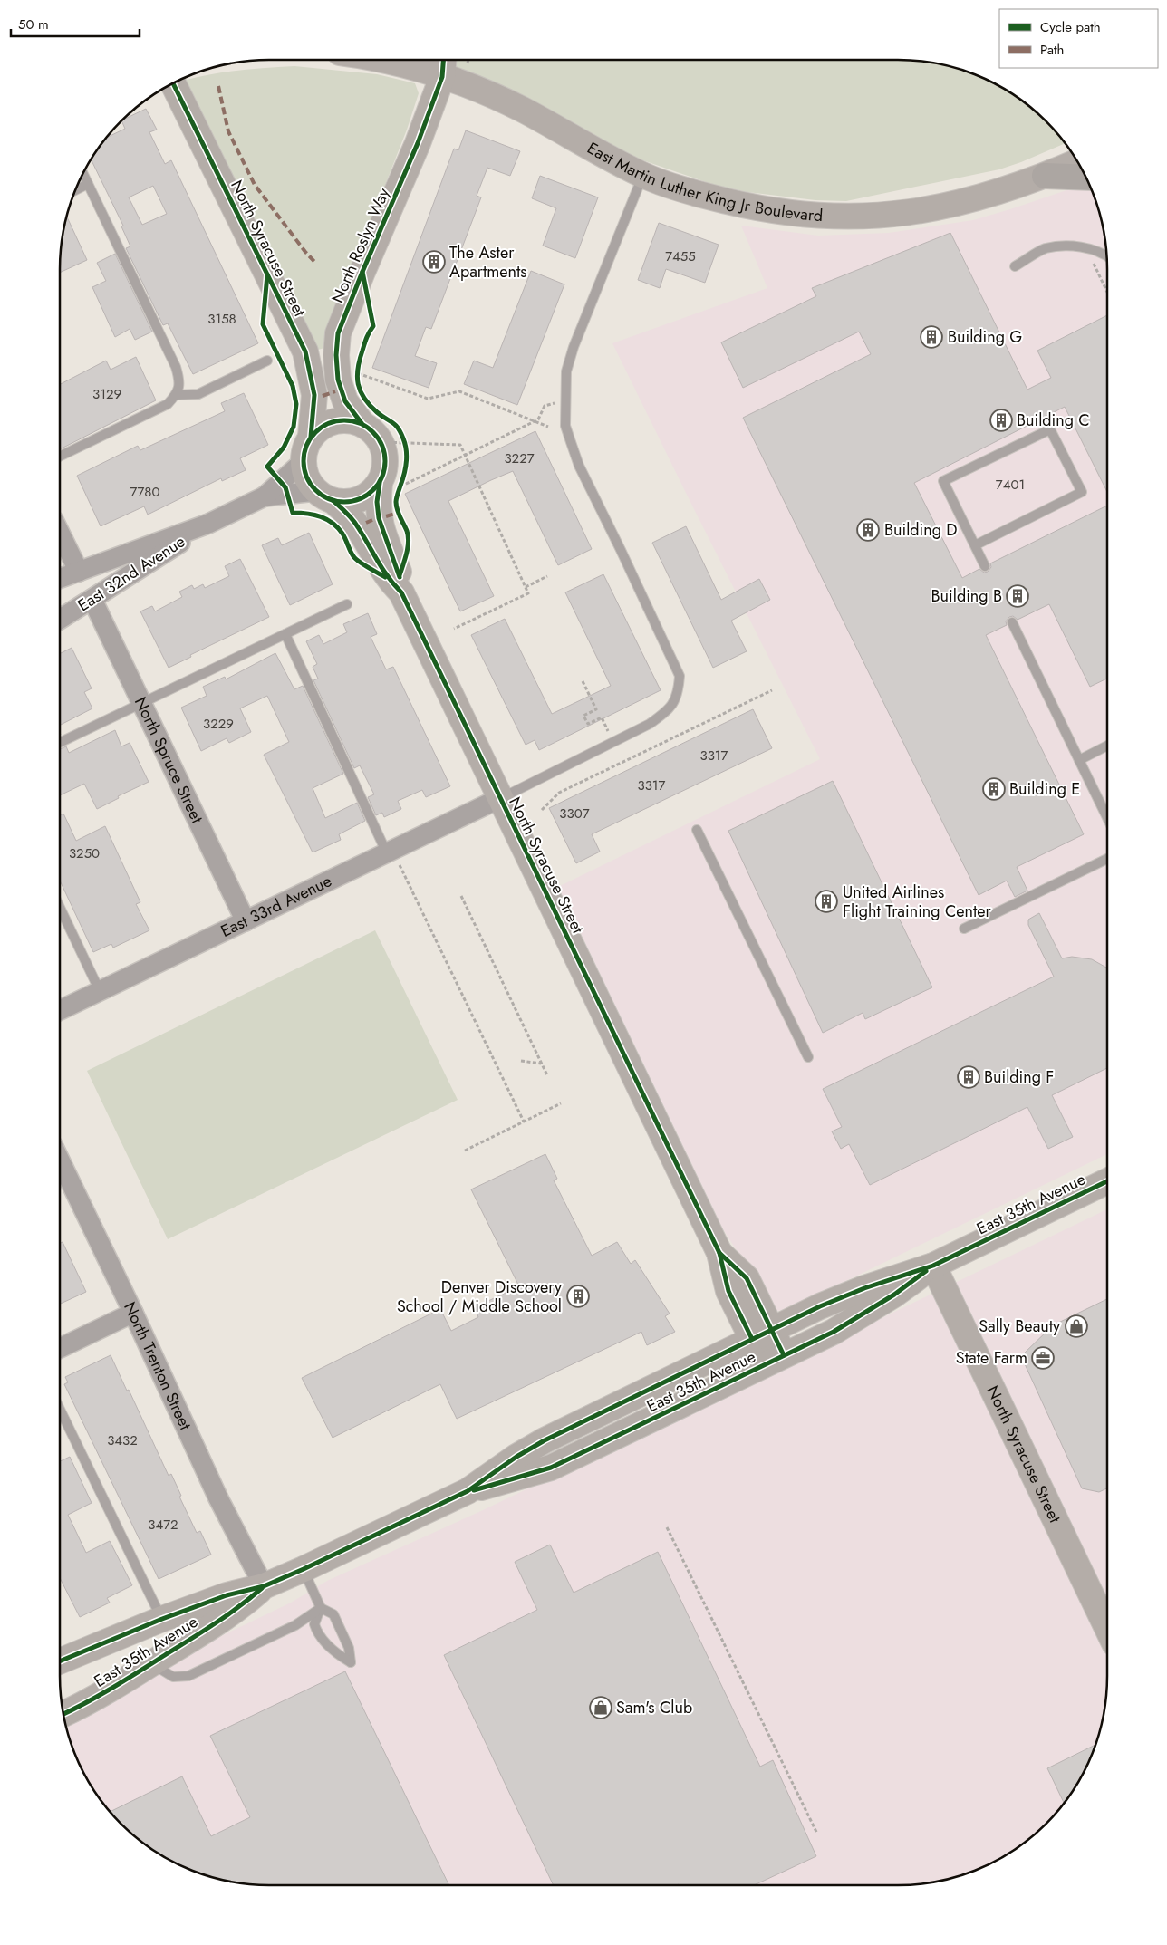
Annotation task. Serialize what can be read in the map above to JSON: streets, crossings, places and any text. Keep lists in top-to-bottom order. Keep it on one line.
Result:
{"streets":{"street":["East Martin Luther King Jr Boulevard","North Roslyn Way","North Syracuse Street","East 32nd Avenue","North Spruce Street","East 33rd Avenue","East 35th Avenue","North Trenton Street"]},"crossings":[["East Martin Luther King Jr Boulevard","North Roslyn Way"],["North Roslyn Way","North Syracuse Street"],["North Roslyn Way","East 32nd Avenue"],["North Syracuse Street","East 32nd Avenue"],["North Syracuse Street","East 33rd Avenue"],["North Syracuse Street","East 35th Avenue"],["East 32nd Avenue","North Spruce Street"],["North Spruce Street","East 33rd Avenue"],["East 35th Avenue","North Trenton Street"]],"places":{"building":["The Aster Apartments","Building G","Building C","Building D","Building B","Building E","United Airlines Flight Training Center","Building F","Denver Discovery School / Middle School"],"shop":["Sally Beauty","Sam's Club"],"office":["State Farm"]},"house_numbers":["7455","3158","3129","3227","7401","7780","3229","3317","3317","3307","3250","3432","3472"],"legend":["Cycle path","Path"],"scale_bar":"50 m"}
